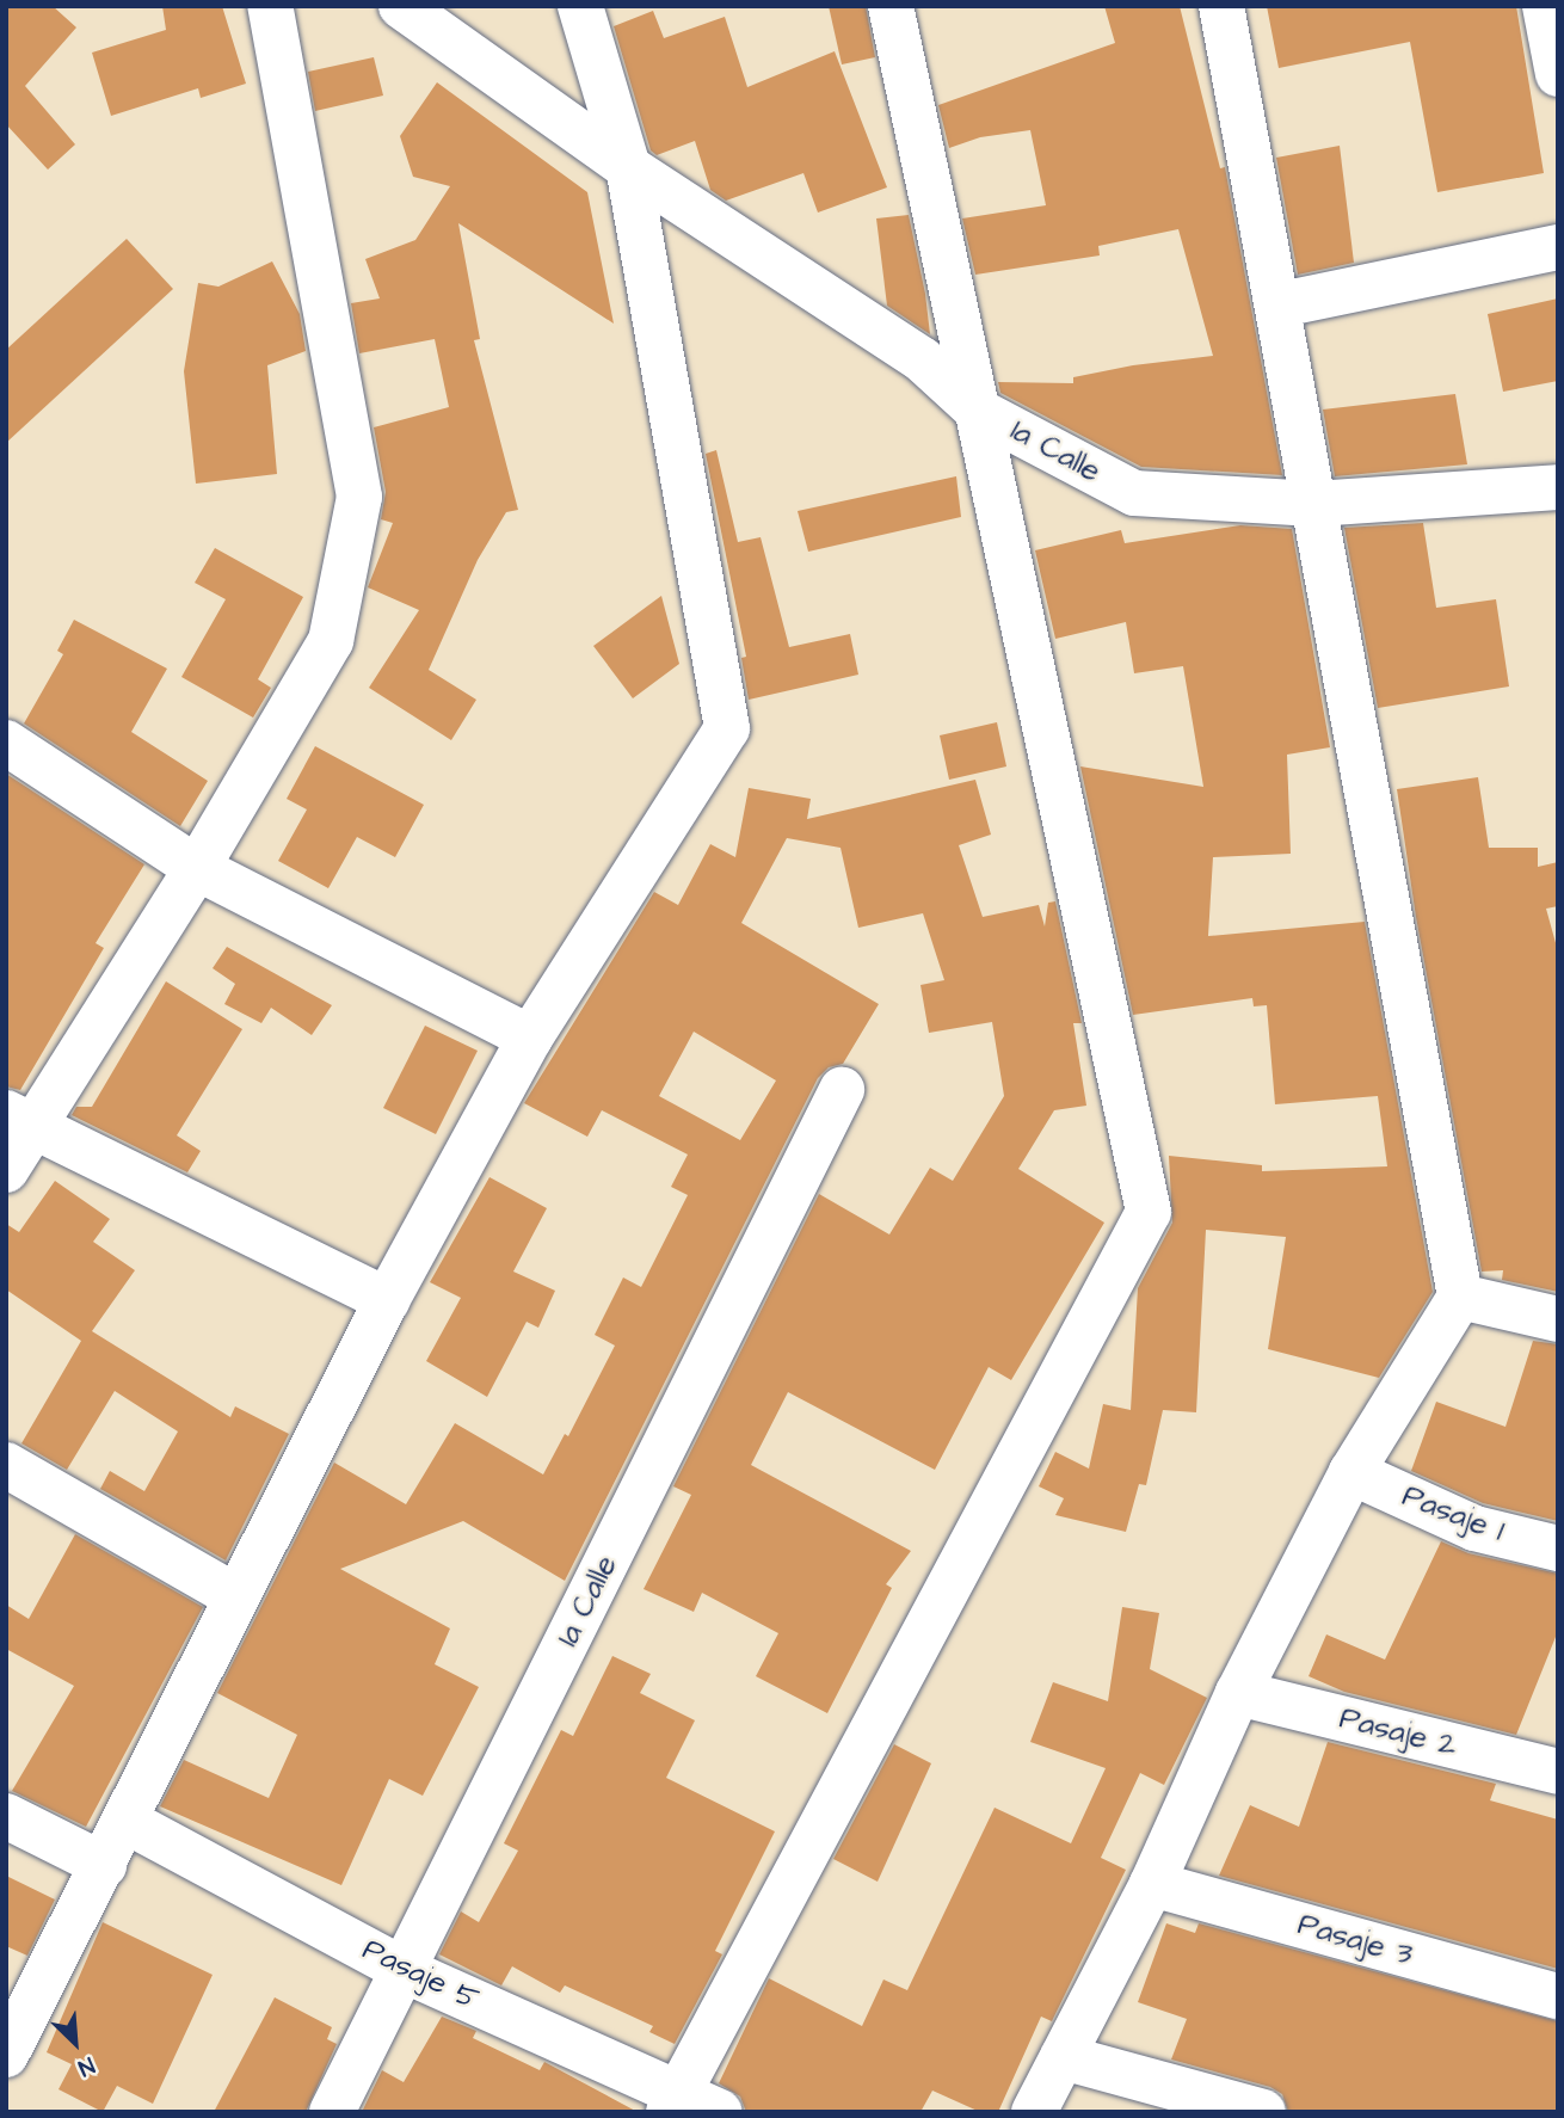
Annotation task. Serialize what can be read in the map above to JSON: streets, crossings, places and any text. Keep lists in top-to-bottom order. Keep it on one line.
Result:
{"streets":{"street":["1a Calle","Pasaje 1","Pasaje 2","Pasaje 3","Pasaje 5"]},"crossings":[["1a Calle","Pasaje 5"]],"north":"bottom right"}
